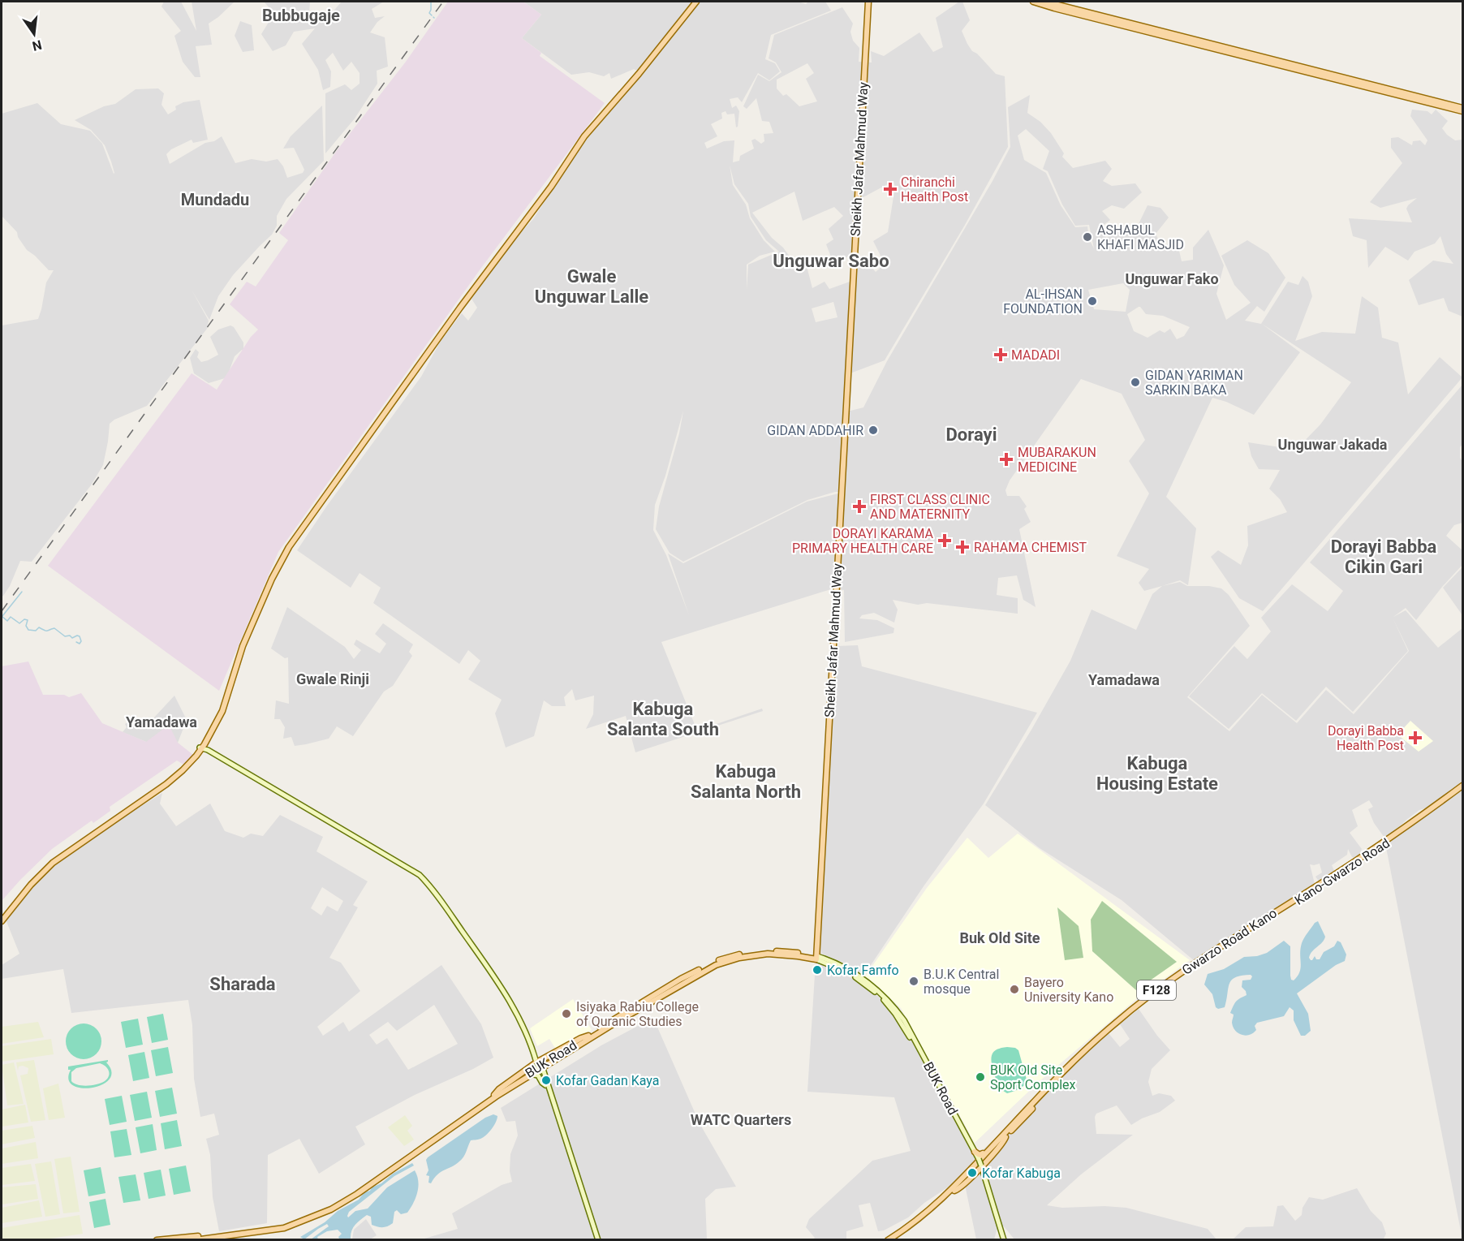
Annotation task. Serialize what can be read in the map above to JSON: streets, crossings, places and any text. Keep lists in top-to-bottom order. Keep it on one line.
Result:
{"streets":{"main road":["Sheikh Jafar Mahmud Way","Kano-Gwarzo Road","F128","BUK Road"]},"crossings":[["Sheikh Jafar Mahmud Way","BUK Road"],["Kano-Gwarzo Road","F128"]],"districts":["Bubbugaje","Mundadu","Unguwar Sabo","Gwale Unguwar Lalle","Unguwar Fako","Dorayi","Unguwar Jakada","Dorayi Babba Cikin Gari","Gwale Rinji","Yamadawa","Kabuga Salanta South","Yamadawa","Kabuga Housing Estate","Kabuga Salanta North","Buk Old Site","Sharada","WATC Quarters"],"places":{"health":["Chiranchi Health Post","MADADI","MUBARAKUN MEDICINE","FIRST CLASS CLINIC AND MATERNITY","DORAYI KARAMA PRIMARY HEALTH CARE","RAHAMA CHEMIST","Dorayi Babba Health Post"],"other":["ASHABUL KHAFI MASJID","AL-IHSAN FOUNDATION","GIDAN YARIMAN SARKIN BAKA","GIDAN ADDAHIR","Kofar Famfo","B.U.K Central mosque","Bayero University Kano","Isiyaka Rabiu College of Quranic Studies","BUK Old Site Sport Complex","Kofar Gadan Kaya","Kofar Kabuga"]},"north":"bottom"}
